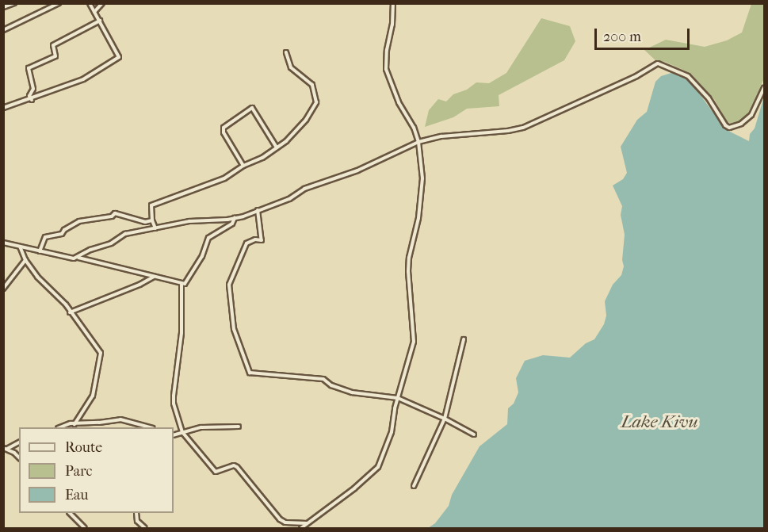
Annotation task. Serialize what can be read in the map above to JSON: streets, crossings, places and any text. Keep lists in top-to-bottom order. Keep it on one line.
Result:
{"water":["Lake Kivu"],"legend":["Route","Parc","Eau"],"scale_bar":"200 m"}
